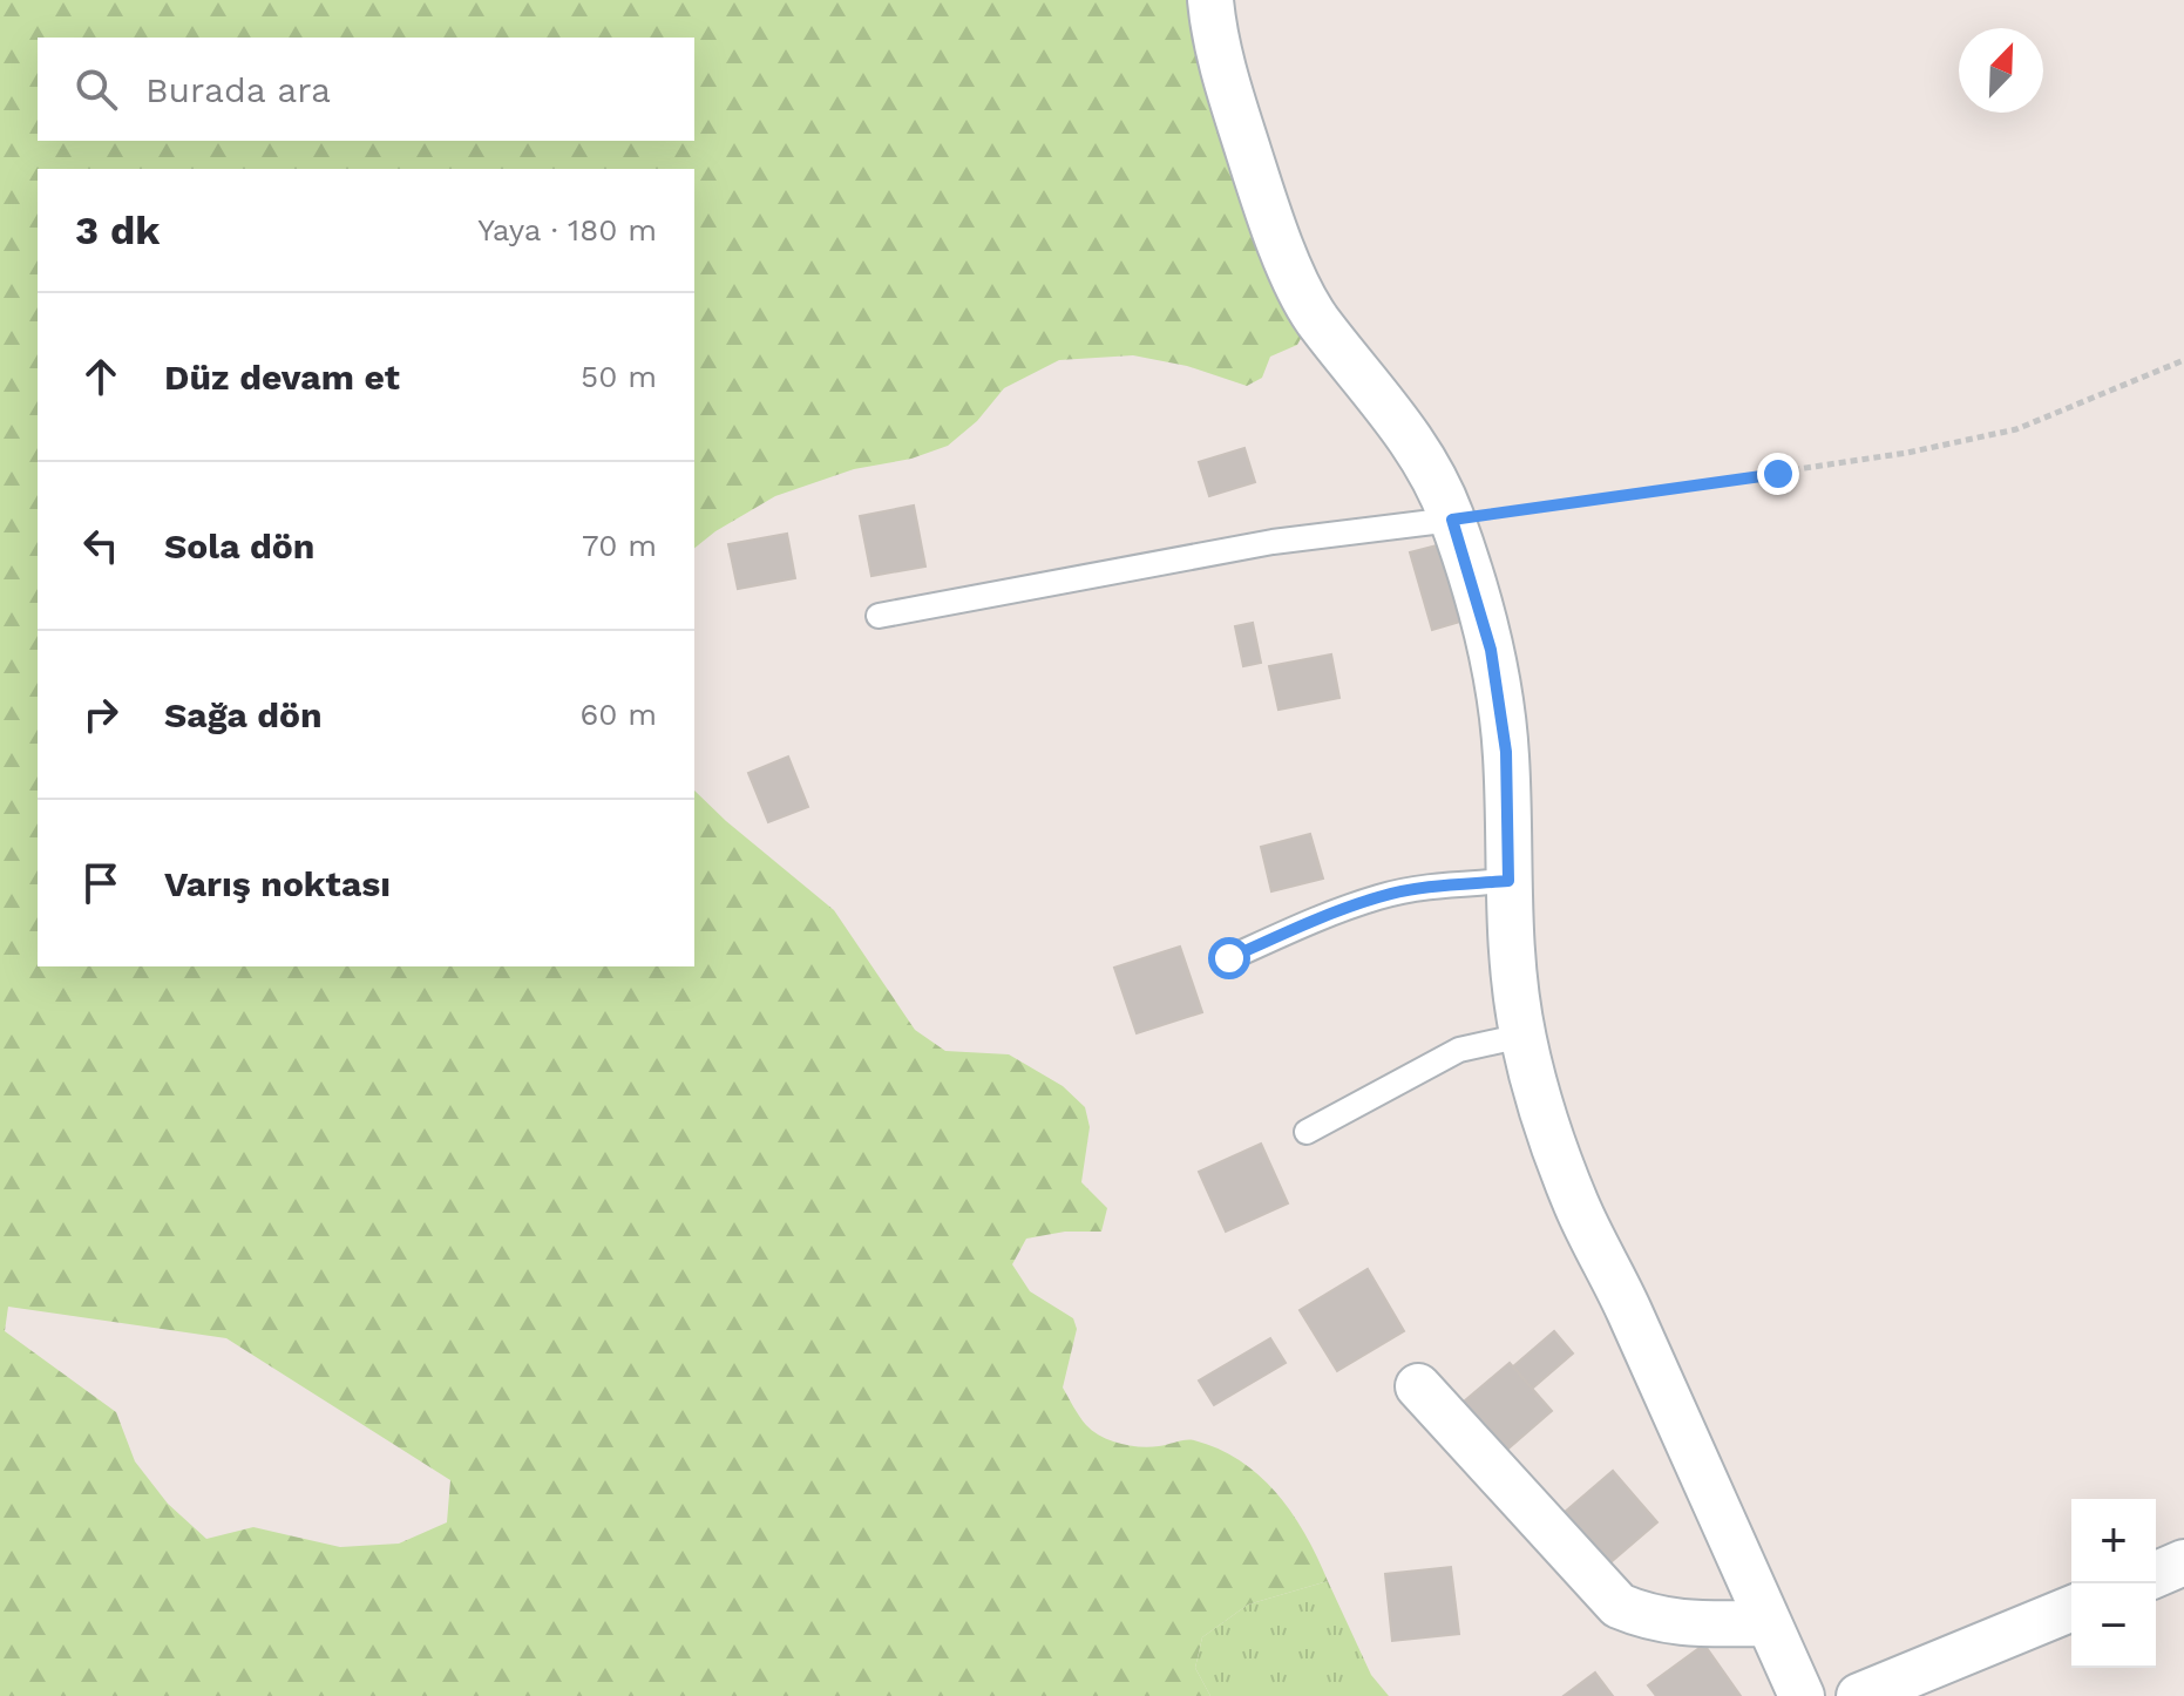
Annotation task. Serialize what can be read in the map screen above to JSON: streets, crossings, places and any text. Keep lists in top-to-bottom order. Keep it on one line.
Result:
{"north":"top right","page":{"search":"Burada ara","heading":["3 dk","Yaya · 180 m"],"list":[["Düz devam et","50 m"],["Sola dön","70 m"],["Sağa dön","60 m"],"Varış noktası"],"map_buttons":["+","−"]}}
